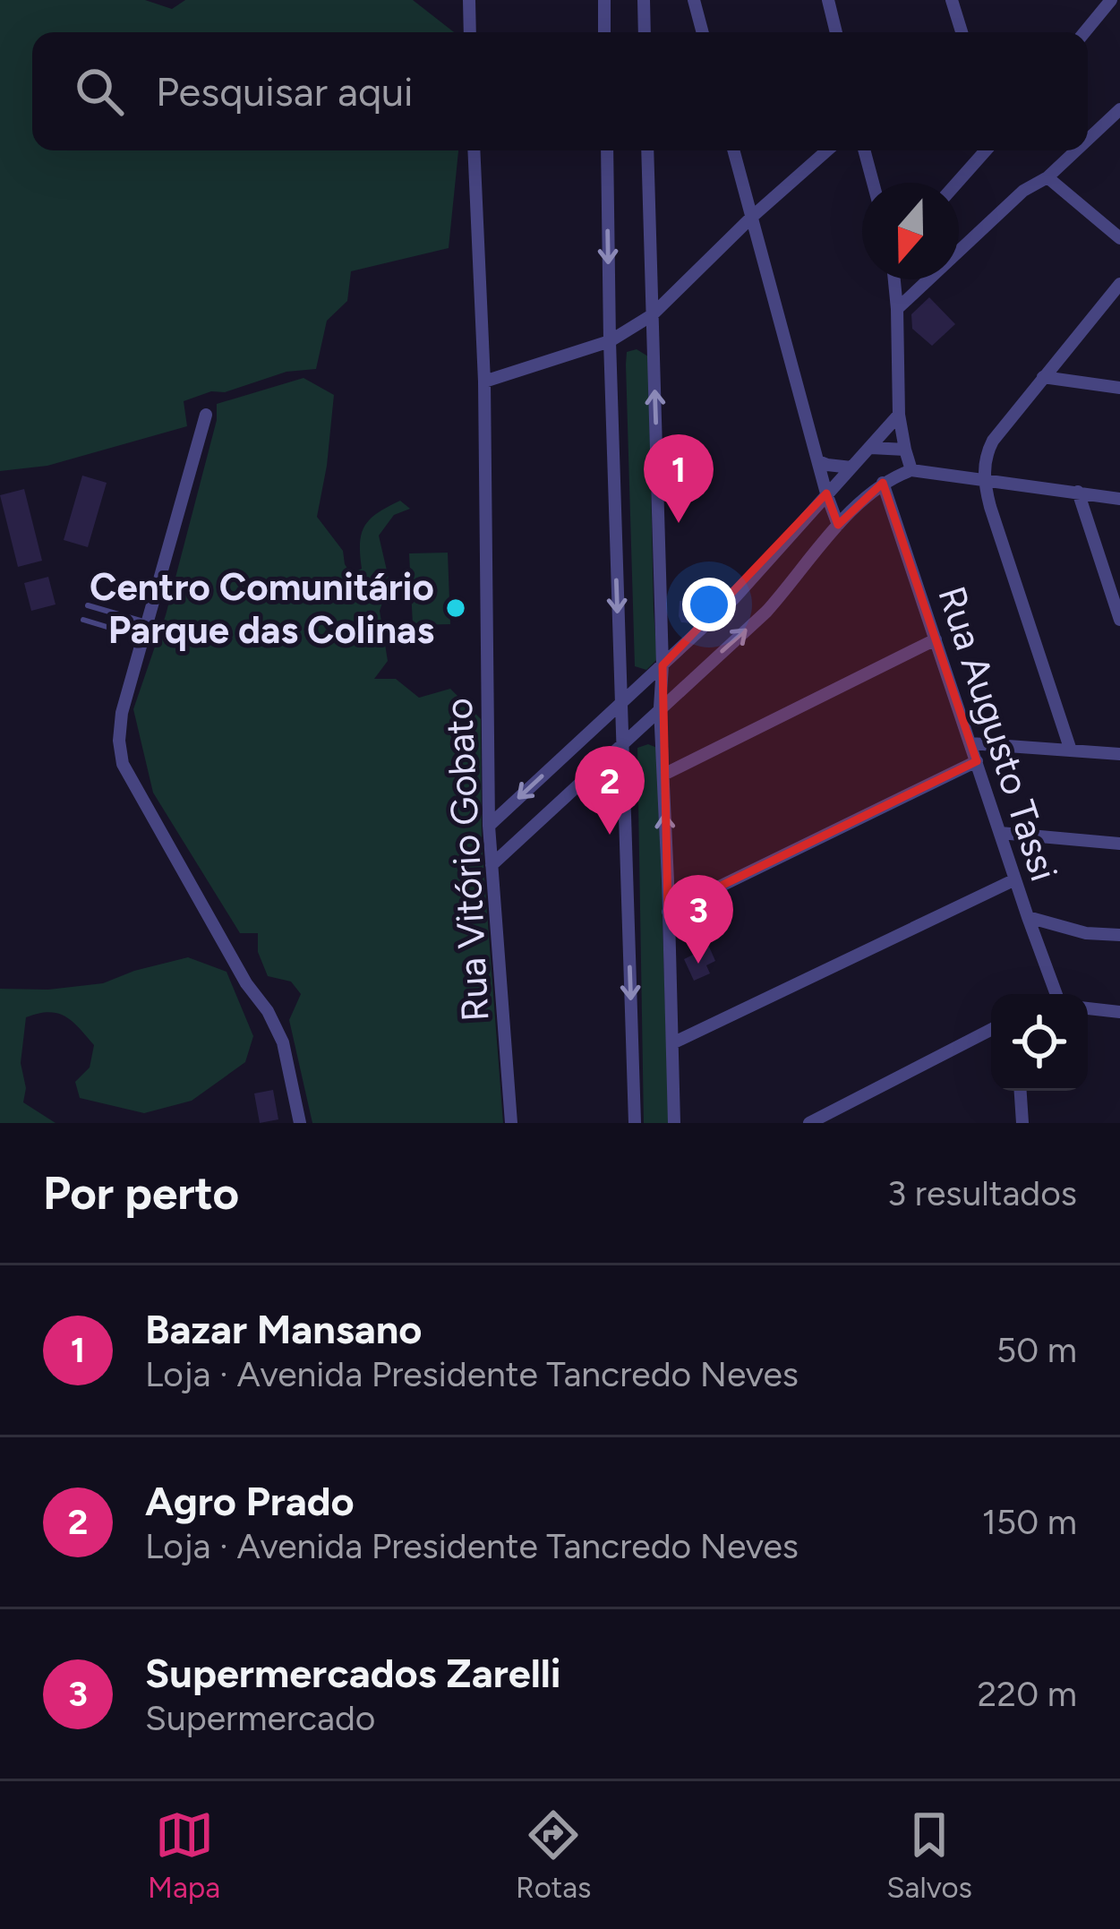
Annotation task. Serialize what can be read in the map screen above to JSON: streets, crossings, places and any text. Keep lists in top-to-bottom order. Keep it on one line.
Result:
{"streets":{"street":["Rua Augusto Tassi","Rua Vitório Gobato"]},"places":["Centro Comunitário Parque das Colinas"],"north":"bottom","page":{"search":"Pesquisar aqui","pins":["1","2","3"],"heading":["Por perto","3 resultados"],"list":[{"mark":"1","name":"Bazar Mansano","note":"Loja · Avenida Presidente Tancredo Neves","value":"50 m"},{"mark":"2","name":"Agro Prado","note":"Loja · Avenida Presidente Tancredo Neves","value":"150 m"},{"mark":"3","name":"Supermercados Zarelli","note":"Supermercado","value":"220 m"}],"nav":["Mapa","Rotas","Salvos"]}}
